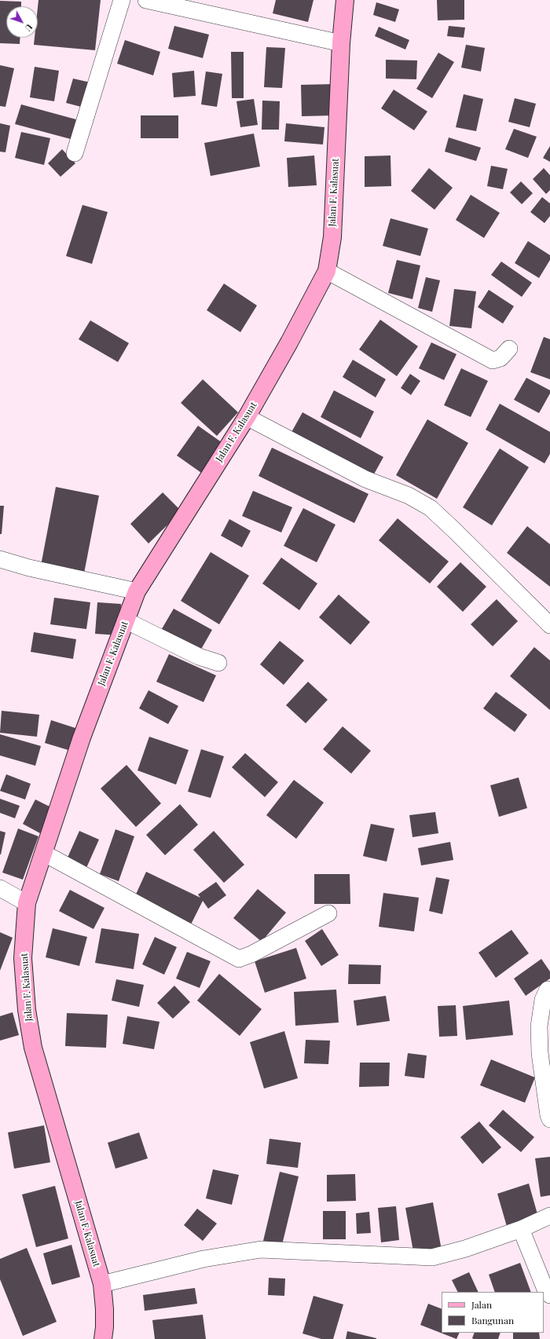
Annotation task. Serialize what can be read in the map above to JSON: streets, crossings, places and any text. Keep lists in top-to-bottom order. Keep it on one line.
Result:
{"streets":{"street":["Jalan F. Kalasuat"]},"legend":["Jalan","Bangunan"],"north":"bottom right"}
